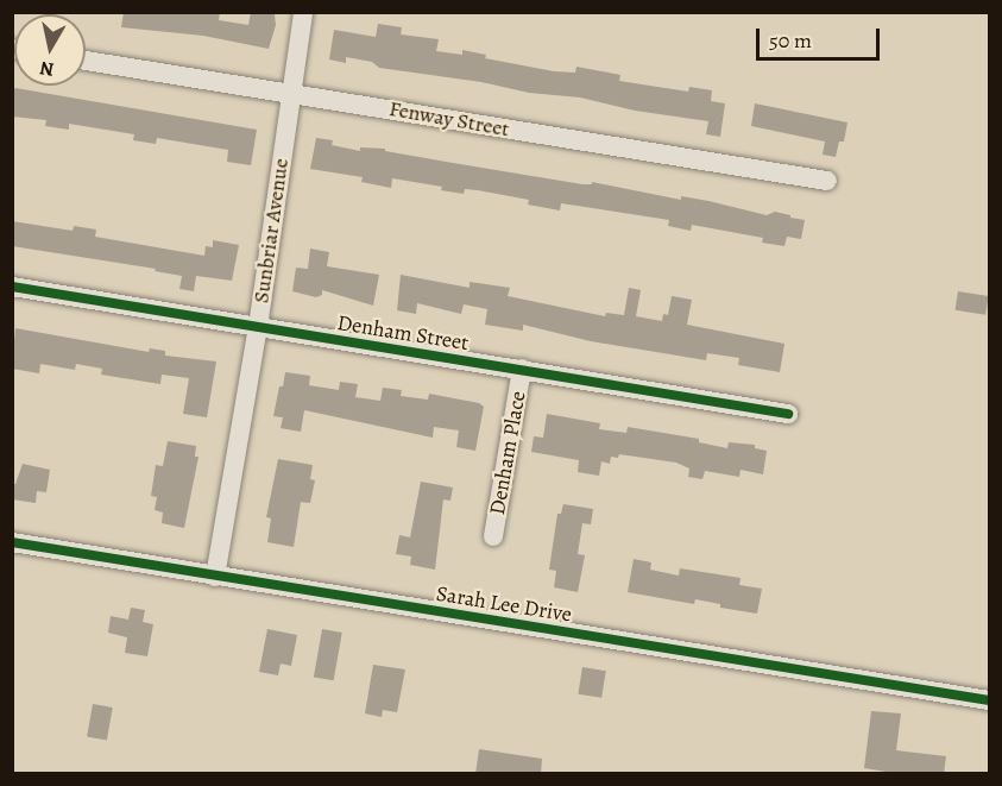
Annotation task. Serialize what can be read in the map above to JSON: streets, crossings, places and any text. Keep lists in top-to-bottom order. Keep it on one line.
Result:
{"streets":{"street":["Fenway Street","Sunbriar Avenue","Denham Street","Denham Place","Sarah Lee Drive"]},"crossings":[["Fenway Street","Sunbriar Avenue"],["Sunbriar Avenue","Denham Street"],["Sunbriar Avenue","Sarah Lee Drive"],["Denham Street","Denham Place"]],"scale_bar":"50 m","north":"bottom"}
